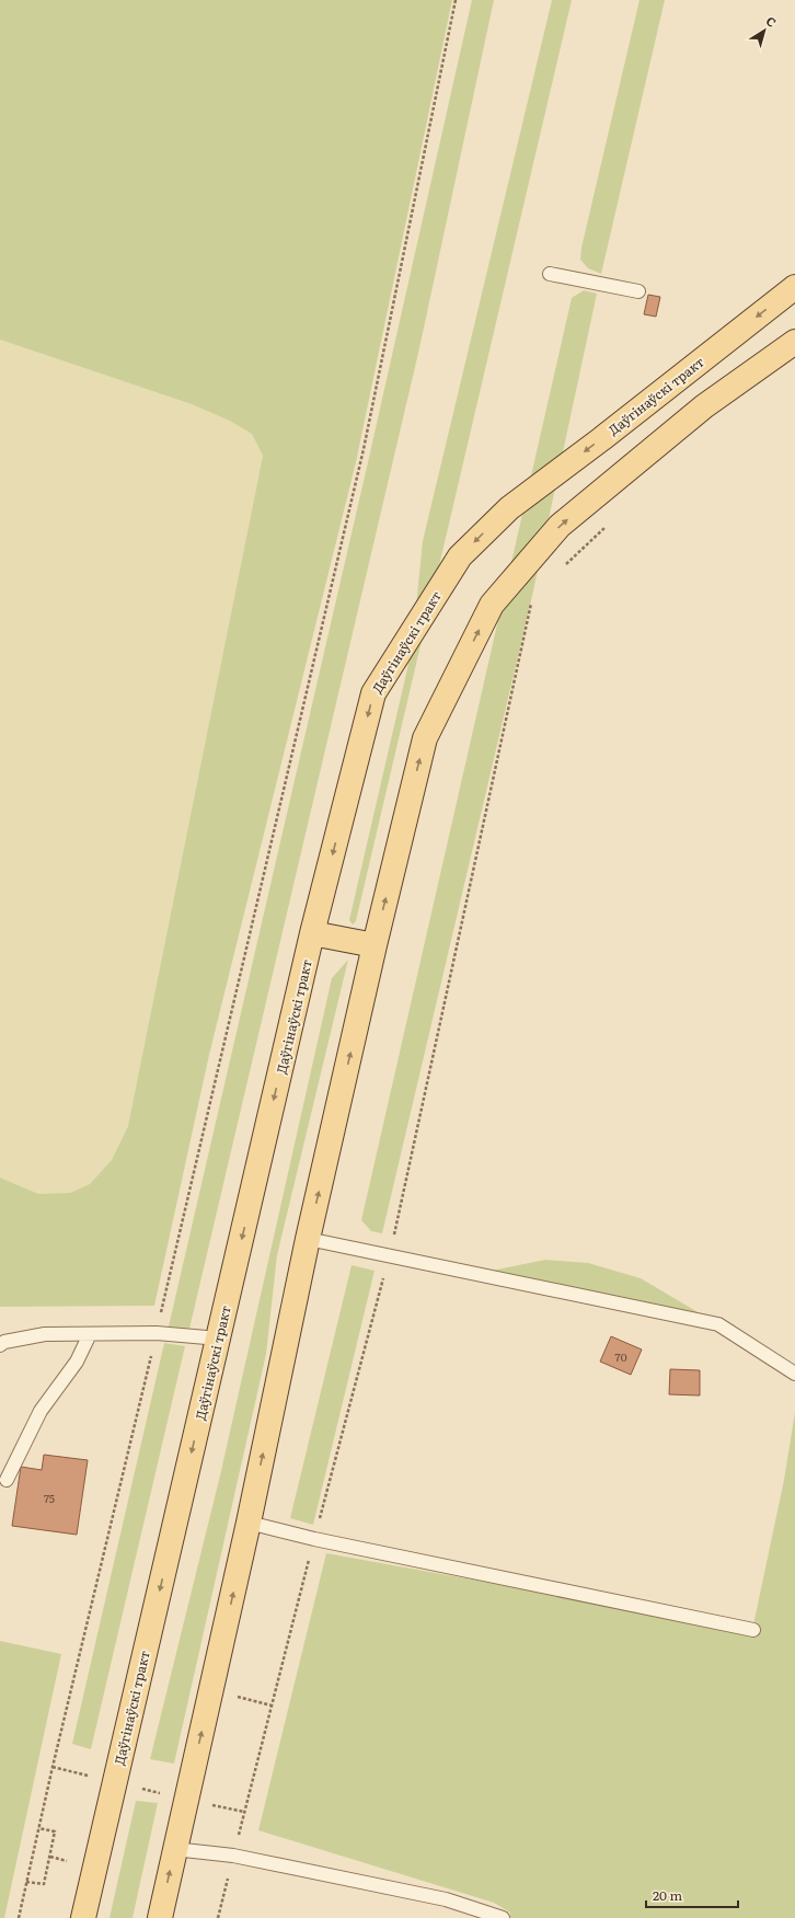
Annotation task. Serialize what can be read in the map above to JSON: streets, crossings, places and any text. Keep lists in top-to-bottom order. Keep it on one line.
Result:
{"streets":{"main road":["Даўгінаўскі тракт"]},"house_numbers":["70","75"],"scale_bar":"20 m","north":"top right"}
